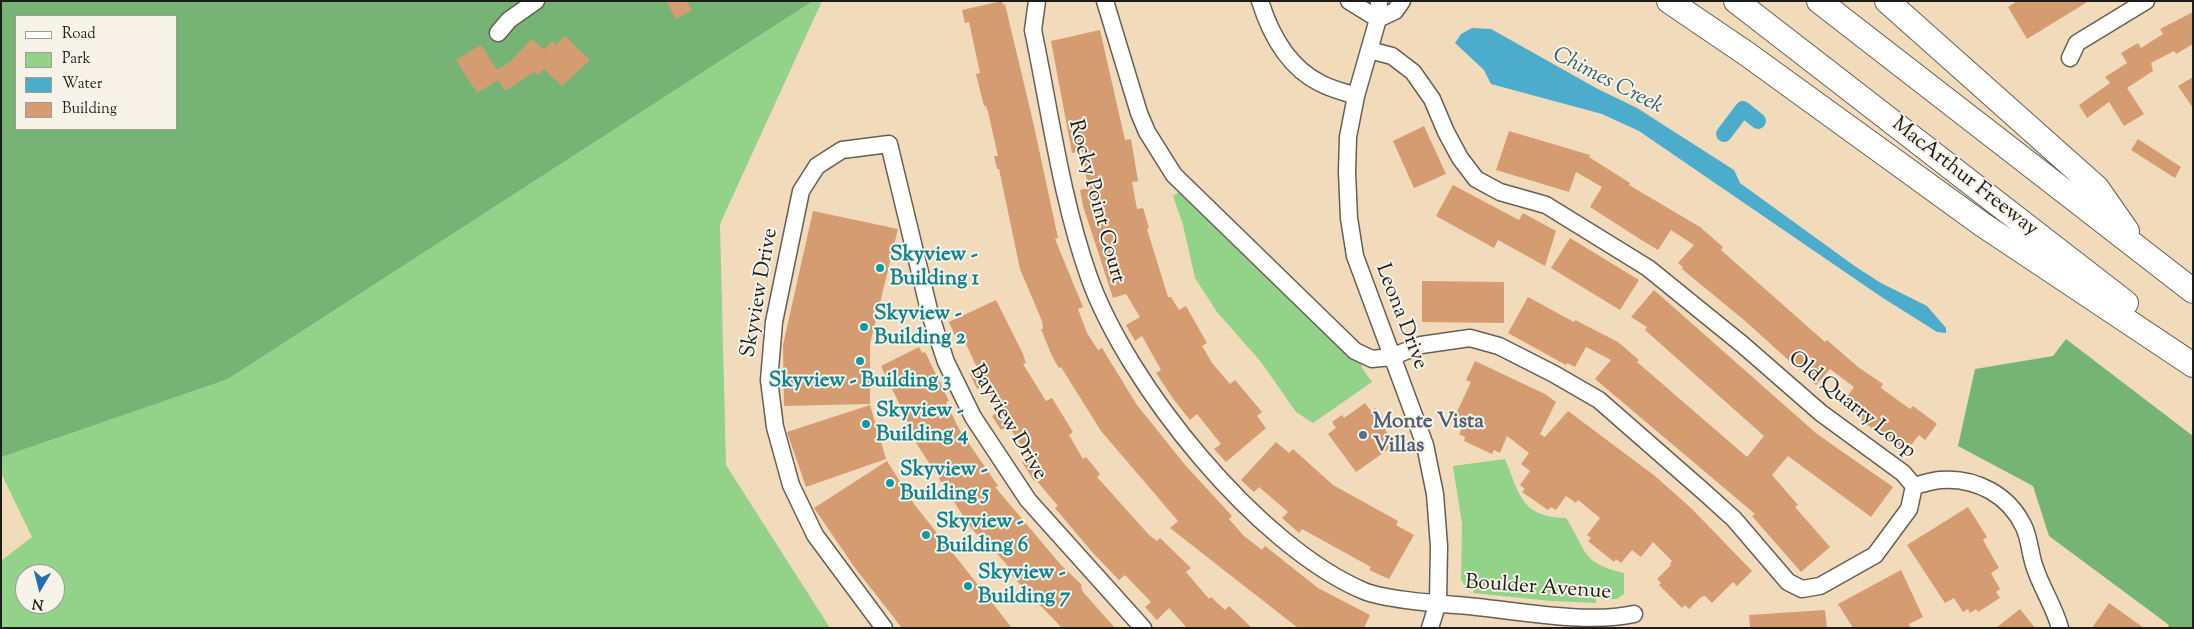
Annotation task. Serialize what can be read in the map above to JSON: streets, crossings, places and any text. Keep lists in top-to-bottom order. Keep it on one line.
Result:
{"streets":{"highway":["MacArthur Freeway"],"street":["Rocky Point Court","Skyview Drive","Leona Drive","Old Quarry Loop","Bayview Drive","Boulder Avenue"]},"crossings":[["Rocky Point Court","Leona Drive"],["Rocky Point Court","Boulder Avenue"],["Skyview Drive","Bayview Drive"],["Leona Drive","Old Quarry Loop"],["Leona Drive","Boulder Avenue"]],"water":["Chimes Creek"],"places":["Skyview - Building 1","Skyview - Building 2","Skyview - Building 3","Skyview - Building 4","Monte Vista Villas","Skyview - Building 5","Skyview - Building 6","Skyview - Building 7"],"legend":["Road","Park","Water","Building"],"north":"bottom"}
